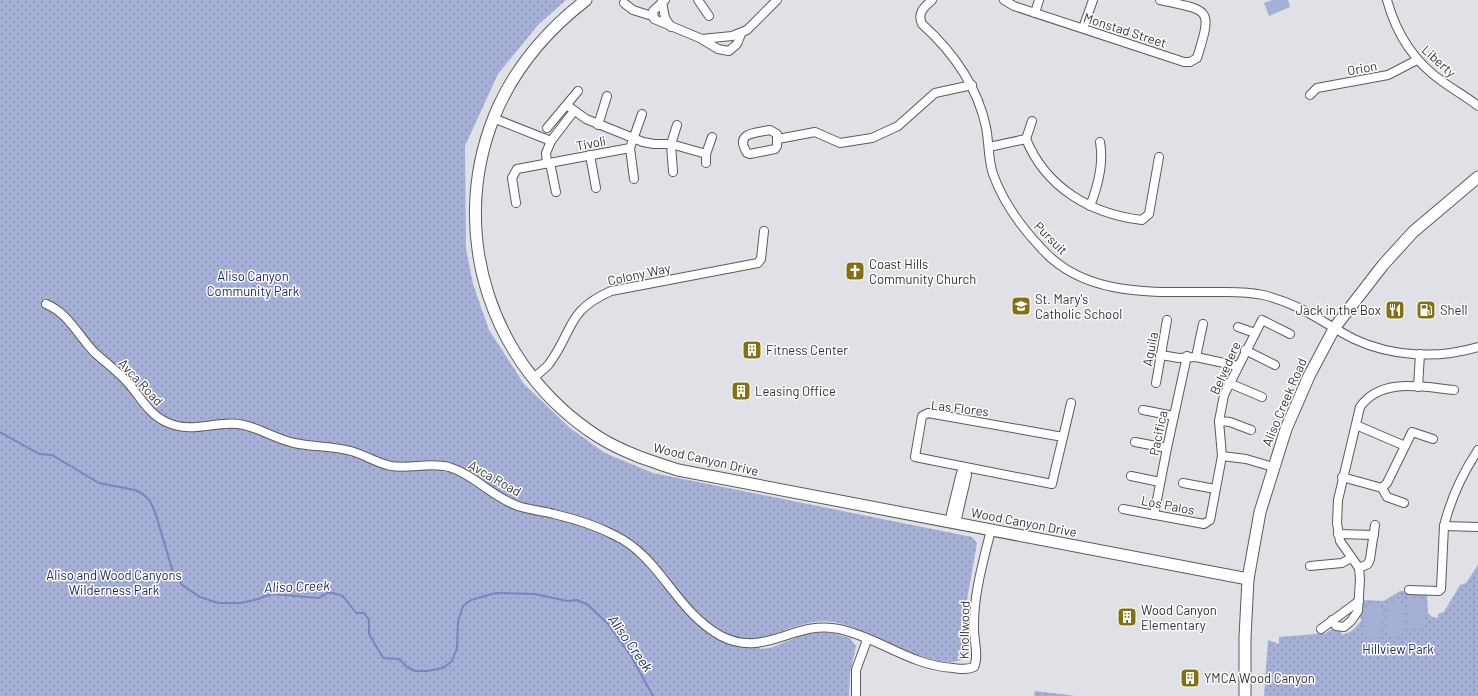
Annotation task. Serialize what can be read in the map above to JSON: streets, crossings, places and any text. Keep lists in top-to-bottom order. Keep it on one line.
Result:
{"streets":{"main road":["Aliso Creek Road","Wood Canyon Drive"],"street":["Monstad Street","Liberty","Orion","Tivoli","Pursuit","Colony Way","Aguila","Belvedere","Avca Road","Las Flores","Pacifica","Los Palos","Knollwood"]},"crossings":[["Liberty","Orion"],["Pursuit","Aliso Creek Road"],["Colony Way","Wood Canyon Drive"],["Belvedere","Los Palos"],["Avca Road","Knollwood"],["Aliso Creek Road","Wood Canyon Drive"],["Pacifica","Los Palos"],["Wood Canyon Drive","Knollwood"]],"water":["Aliso Creek"],"parks":["Aliso Canyon Community Park","Aliso and Wood Canyons Wilderness Park","Hillview Park"],"places":{"church":["Coast Hills Community Church"],"school or university":["St. Mary's Catholic School"],"restaurant":["Jack in the Box"],"fuel station":["Shell"],"building":["Fitness Center","Leasing Office","Wood Canyon Elementary","YMCA Wood Canyon"]}}
